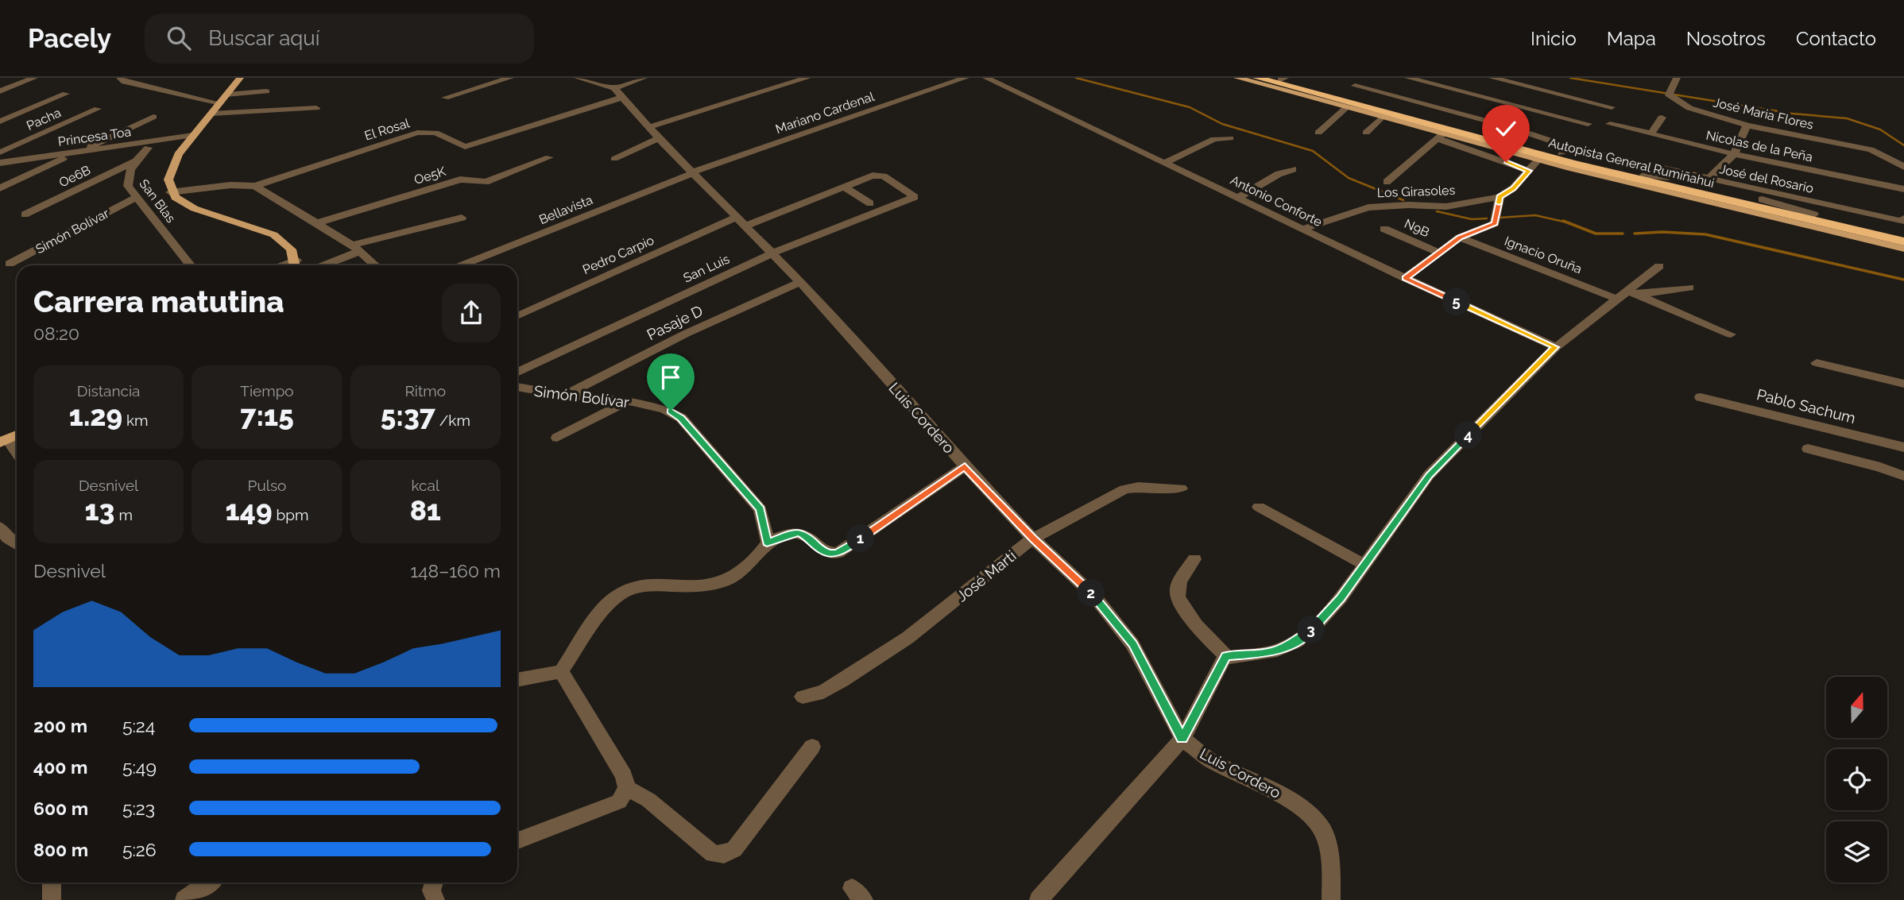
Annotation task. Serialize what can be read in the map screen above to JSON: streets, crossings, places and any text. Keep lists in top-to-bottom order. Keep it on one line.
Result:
{"streets":{"highway":["Autopista General Rumiñahui"],"street":["Mariano Cardenal","José Maria Flores","Pacha","El Rosal","Princesa Toa","Nicolas de la Peña","Oe5K","Oe6B","José del Rosario","Los Girasoles","San Blas","Antonio Conforte","Bellavista","N9B","Simón Bolívar","Pedro Carpio","Ignacio Oruña","San Luis","Pasaje D","Pablo Sachum","Luis Cordero","José Marti"]},"crossings":[["Mariano Cardenal","Bellavista"],["Mariano Cardenal","Luis Cordero"],["El Rosal","Luis Cordero"],["Princesa Toa","San Blas"],["Autopista General Rumiñahui","José del Rosario"],["Oe6B","San Blas"],["Los Girasoles","Antonio Conforte"],["San Blas","Simón Bolívar"],["Bellavista","Luis Cordero"],["Simón Bolívar","Pasaje D"],["Pedro Carpio","San Luis"],["Pedro Carpio","Luis Cordero"],["San Luis","Luis Cordero"],["Pasaje D","Luis Cordero"],["Luis Cordero","José Marti"]],"north":"top","page":{"header":"Pacely","search":"Buscar aquí","nav":["Inicio","Mapa","Nosotros","Contacto"],"heading":["Carrera matutina","08:20"],"pins":["5","4","1","2","3"],"stats":[["Distancia","1.29 km"],["Tiempo","7:15"],["Ritmo","5:37 /km"],["Desnivel","13 m"],["Pulso","149 bpm"],["kcal","81"]],"chart":["Desnivel","148–160 m"],"list":[{"name":"200 m","note":"5:24"},{"name":"400 m","note":"5:49"},{"name":"600 m","note":"5:23"},{"name":"800 m","note":"5:26"}]}}
